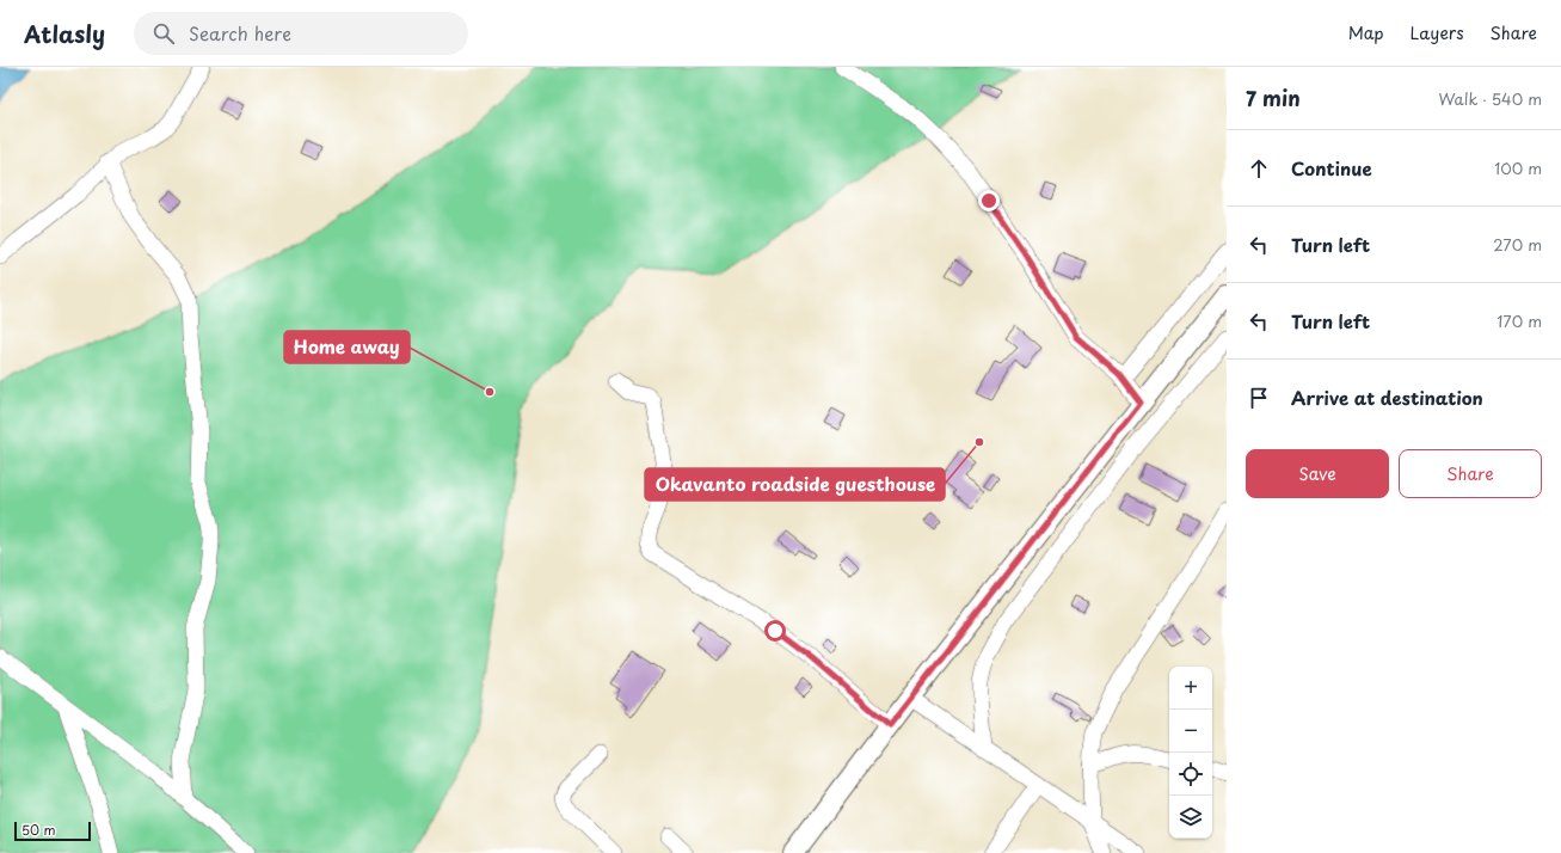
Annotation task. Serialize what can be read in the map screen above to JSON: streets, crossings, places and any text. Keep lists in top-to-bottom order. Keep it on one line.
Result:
{"places":["Home away","Okavanto roadside guesthouse"],"scale_bar":"50 m","page":{"header":"Atlasly","search":"Search here","nav":["Map","Layers","Share"],"heading":["7 min","Walk · 540 m"],"list":[["Continue","100 m"],["Turn left","270 m"],["Turn left","170 m"],"Arrive at destination"],"buttons":["Save","Share"],"map_buttons":["+","−"],"scale":"50 m"}}
